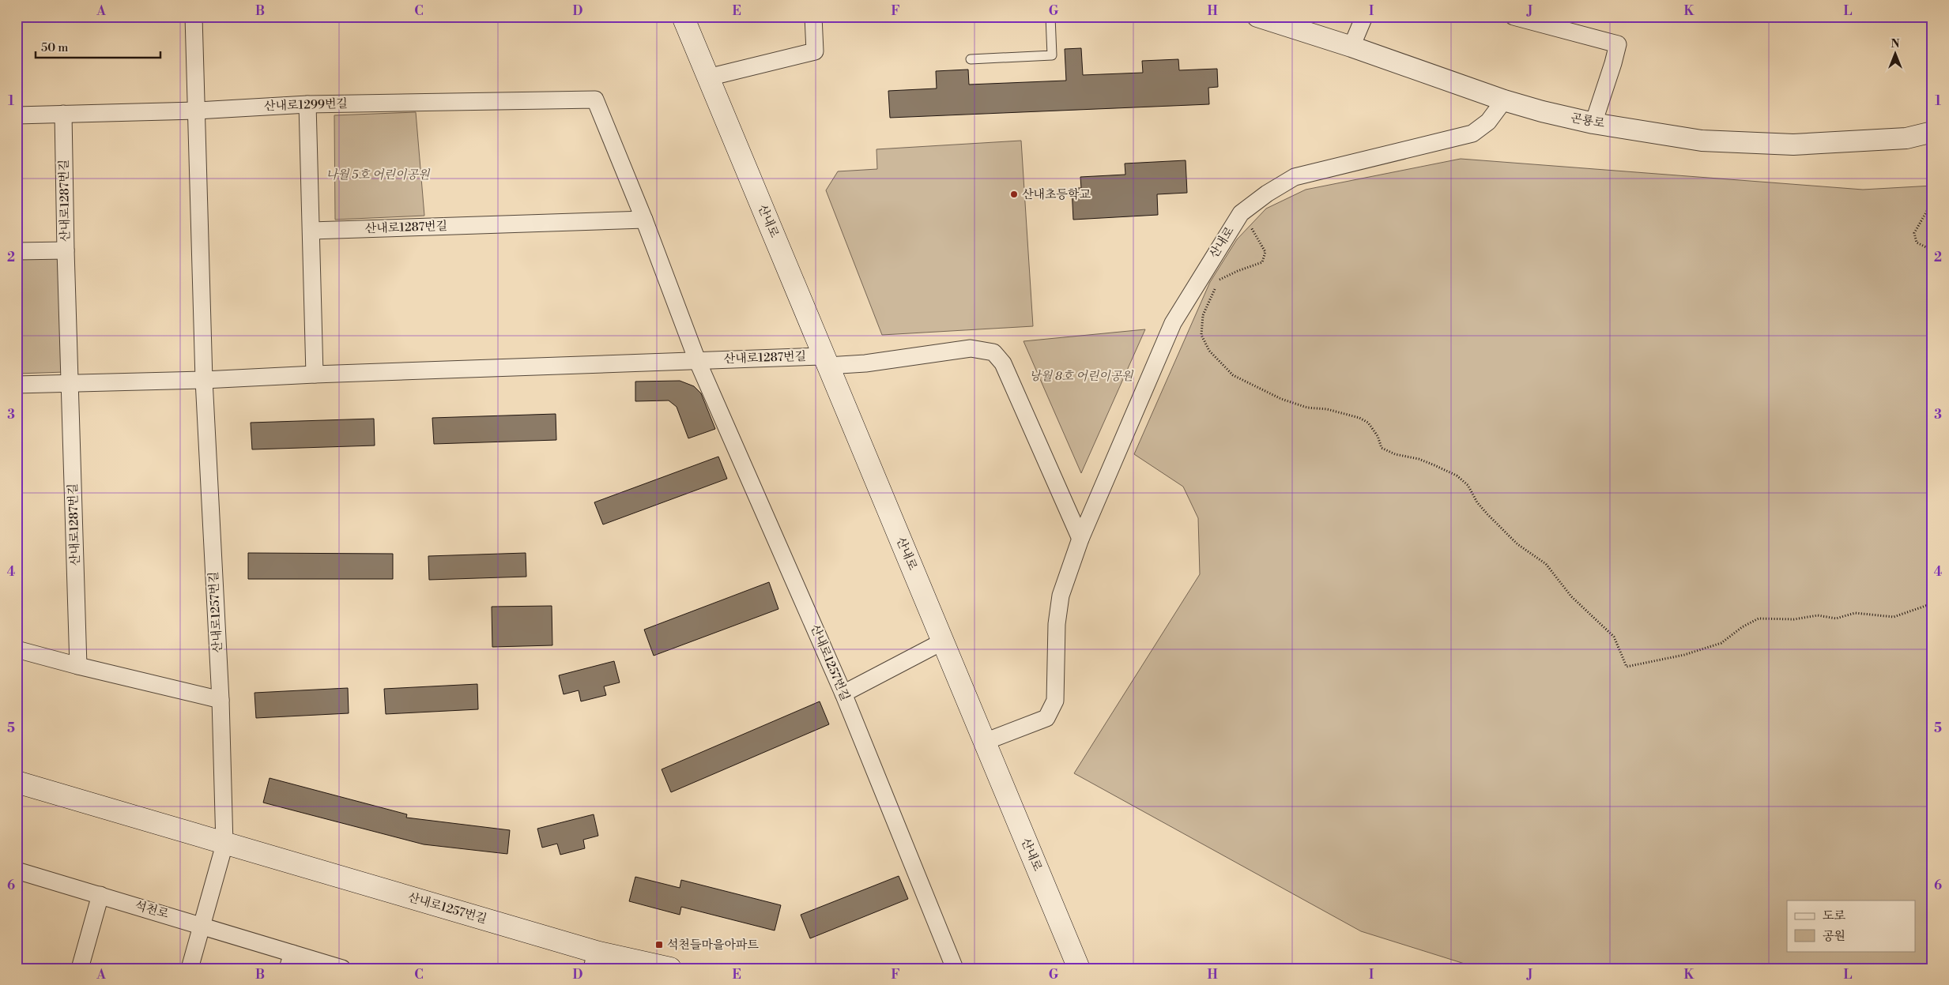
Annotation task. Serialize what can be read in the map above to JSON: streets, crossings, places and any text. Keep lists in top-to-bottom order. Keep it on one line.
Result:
{"streets":{"main road":["산내로","산내로1257번길"],"street":["산내로1299번길","곤룡로","산내로1287번길","석천로"]},"crossings":[["산내로1299번길","산내로1287번길"],["곤룡로","산내로"],["산내로1287번길","산내로"],["산내로1287번길","산내로1257번길"]],"parks":["나월 5호 어린이공원","낭월 8호 어린이공원"],"places":{"other":["산내초등학교"],"transit":["석천들마을아파트"]},"legend":["도로","공원"],"scale_bar":"50 m","north":"top","grid":{"columns":["A","B","C","D","E","F","G","H","I","J","K","L"],"rows":["1","2","3","4","5","6"]}}
